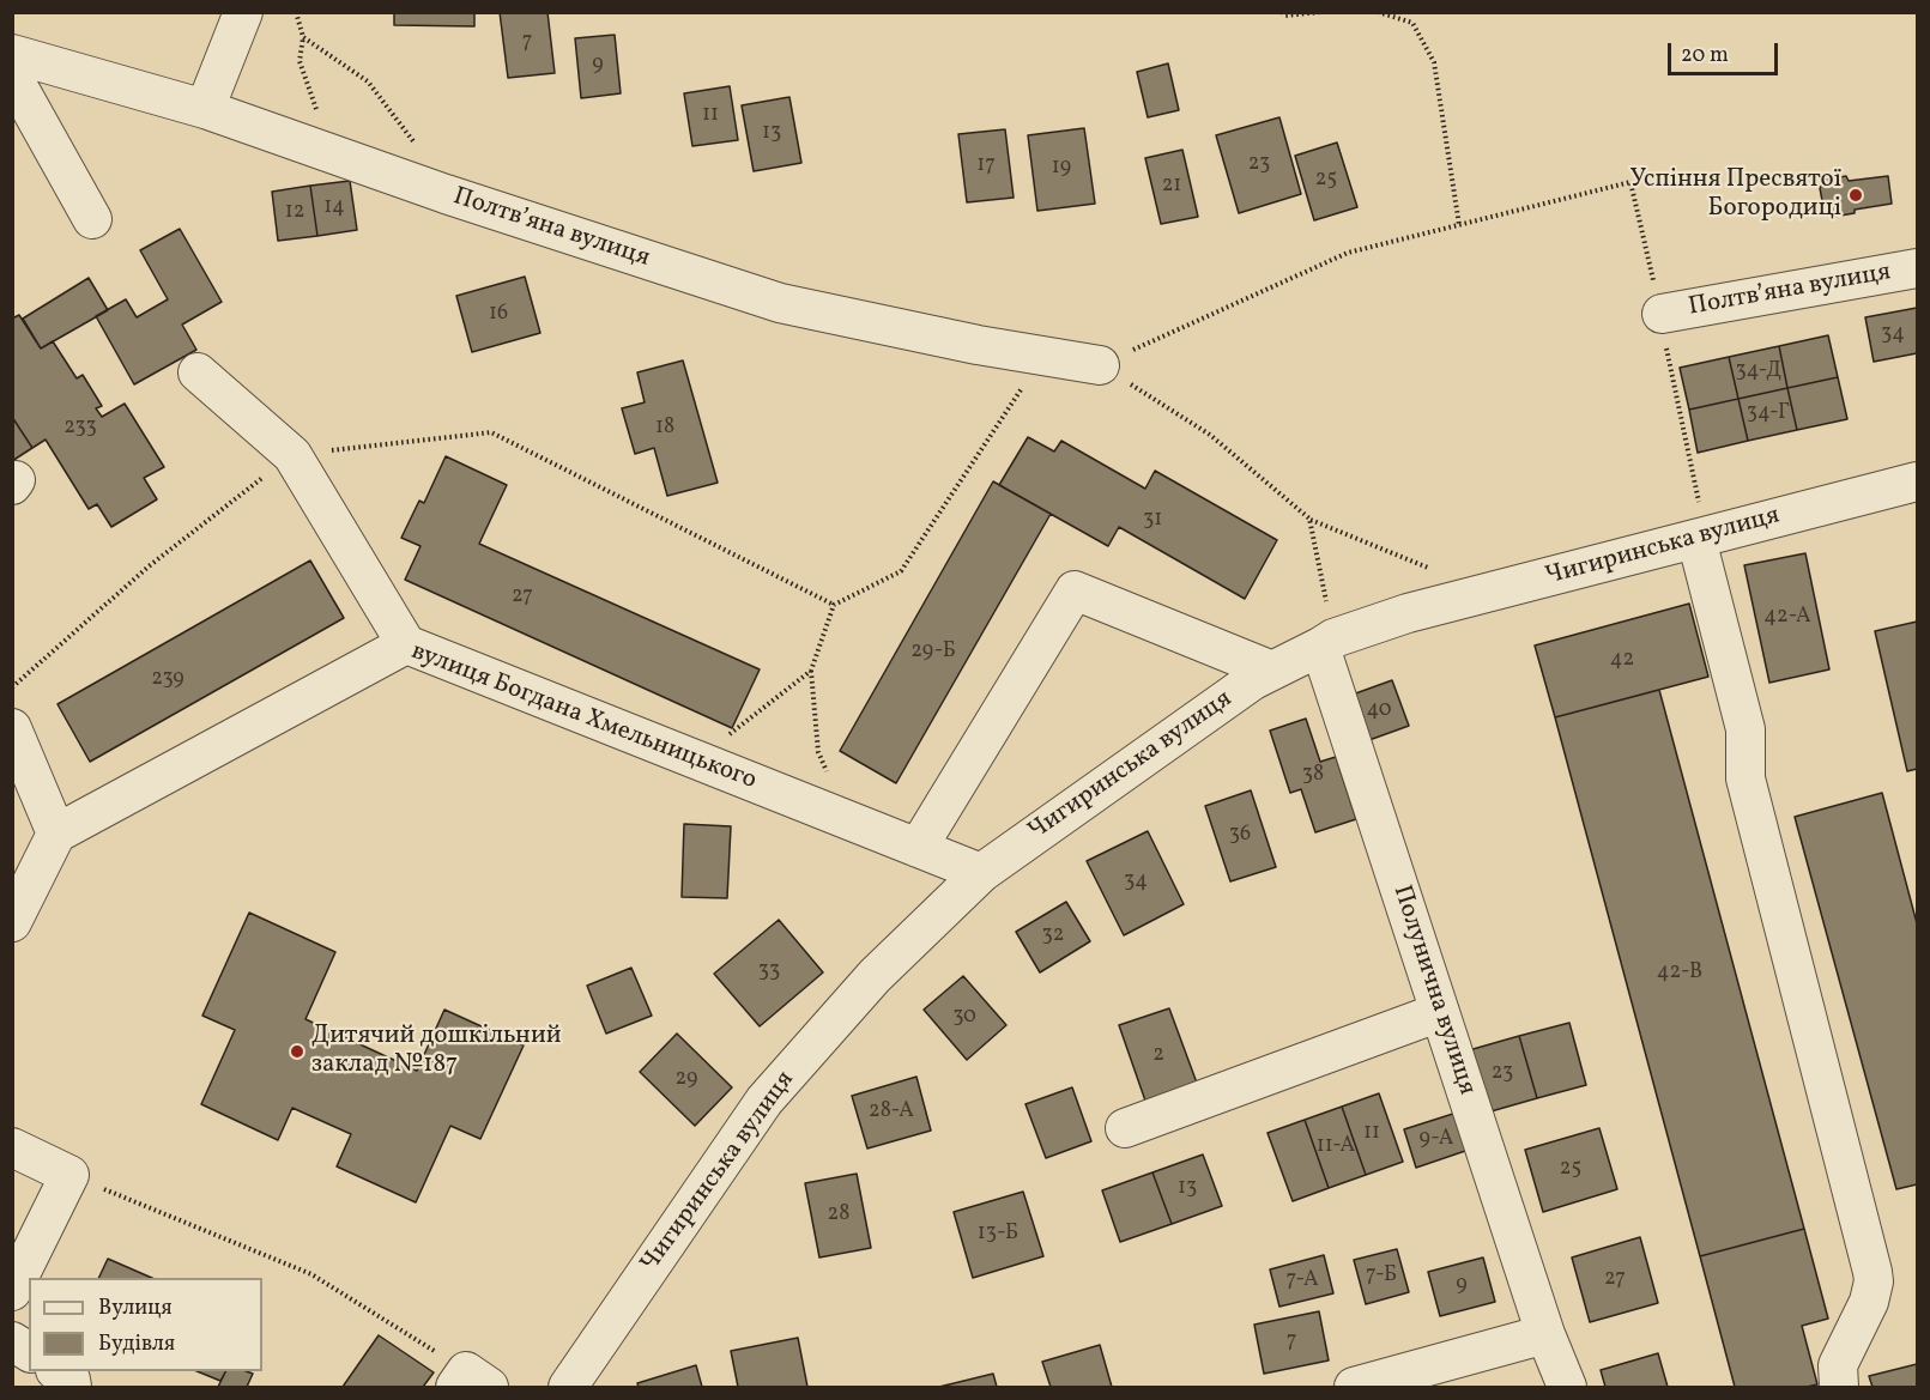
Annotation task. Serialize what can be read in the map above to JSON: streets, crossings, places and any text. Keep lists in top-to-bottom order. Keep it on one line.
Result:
{"streets":{"street":["Полтвʼяна вулиця","Чигиринська вулиця","вулиця Богдана Хмельницького","Полунична вулиця"]},"crossings":[["Чигиринська вулиця","вулиця Богдана Хмельницького"],["Чигиринська вулиця","Полунична вулиця"]],"places":["Успіння Пресвятої Богородиці","Дитячий дошкільний заклад №187"],"house_numbers":["7","9","11","13","23","17","19","25","21","14","12","16","34","34-Д","34-Г","233","18","31","27","42-А","29-Б","42","239","40","38","36","34","32","33","42-В","30","2","23","29","28-А","11","9-А","11-А","25","13","28","13-Б","7-Б","27","7-А","9","7"],"legend":["Вулиця","Будівля"],"scale_bar":"20 m"}
